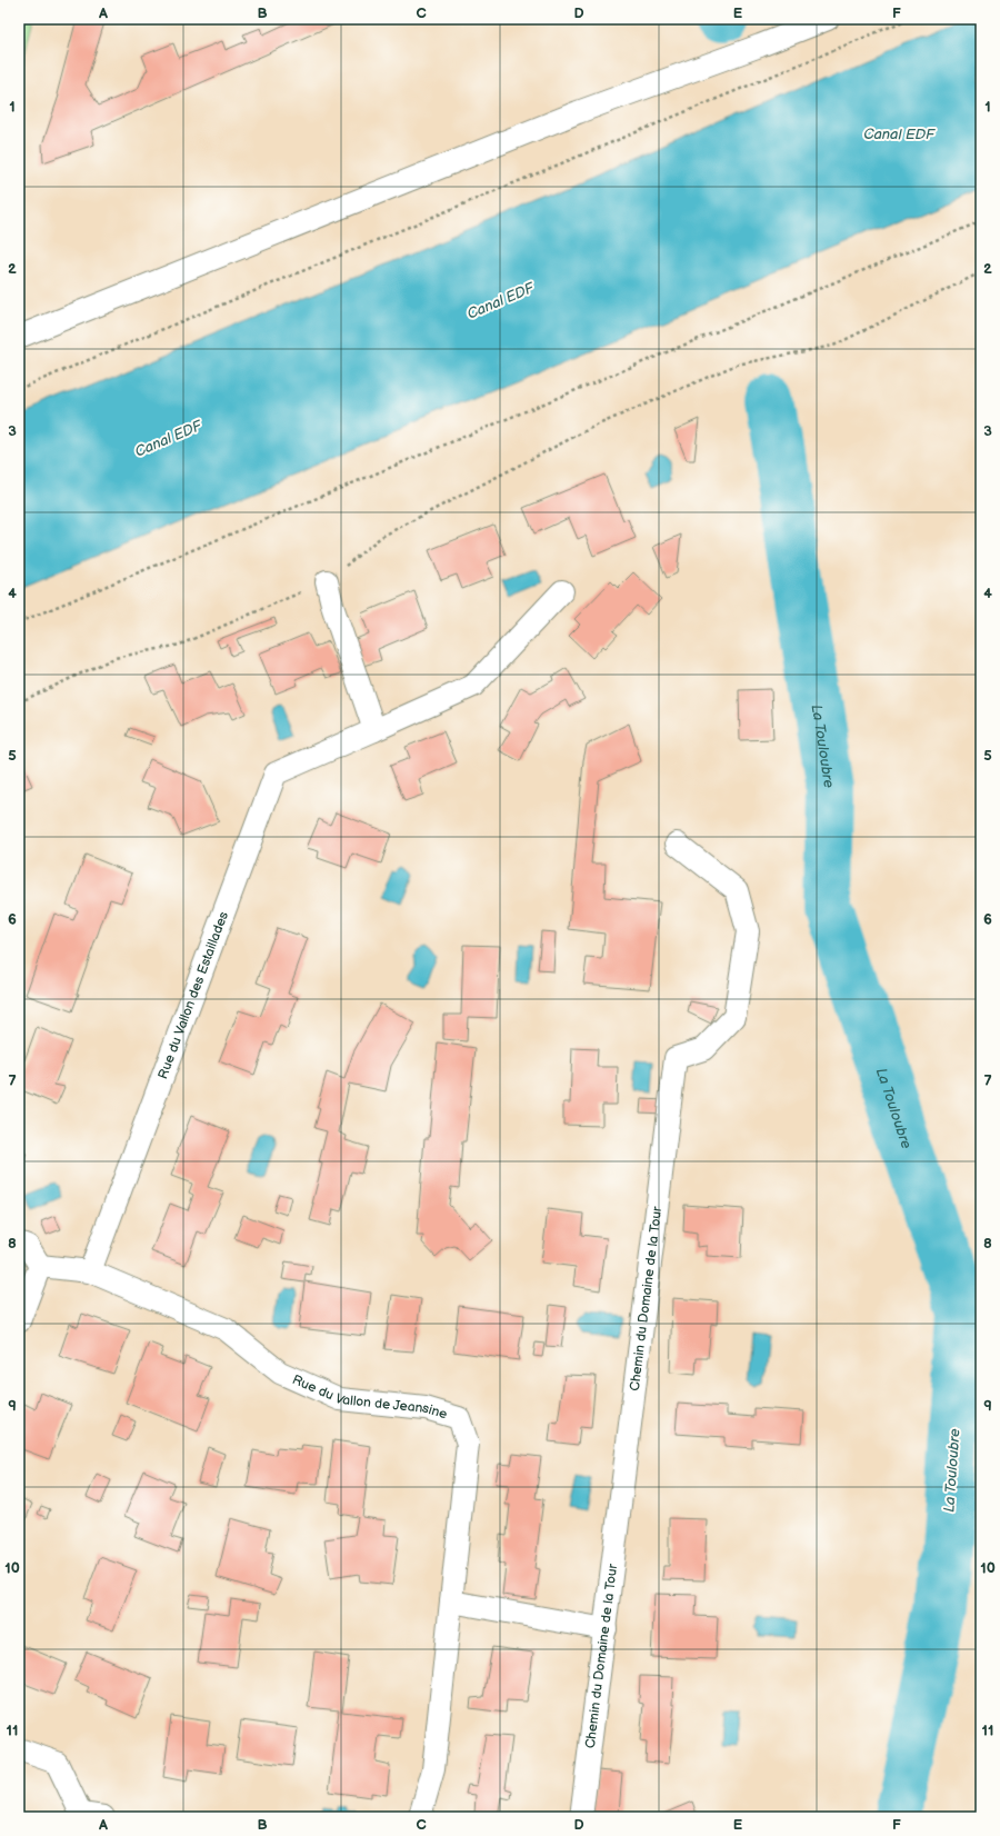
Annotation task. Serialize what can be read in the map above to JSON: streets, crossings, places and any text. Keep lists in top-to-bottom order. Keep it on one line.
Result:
{"streets":{"street":["Rue du Vallon des Estaillades","Chemin du Domaine de la Tour","Rue du Vallon de Jeansine"]},"crossings":[["Rue du Vallon des Estaillades","Rue du Vallon de Jeansine"]],"water":["Canal EDF","La Touloubre"],"grid":{"columns":["A","B","C","D","E","F"],"rows":["1","2","3","4","5","6","7","8","9","10","11"]}}
